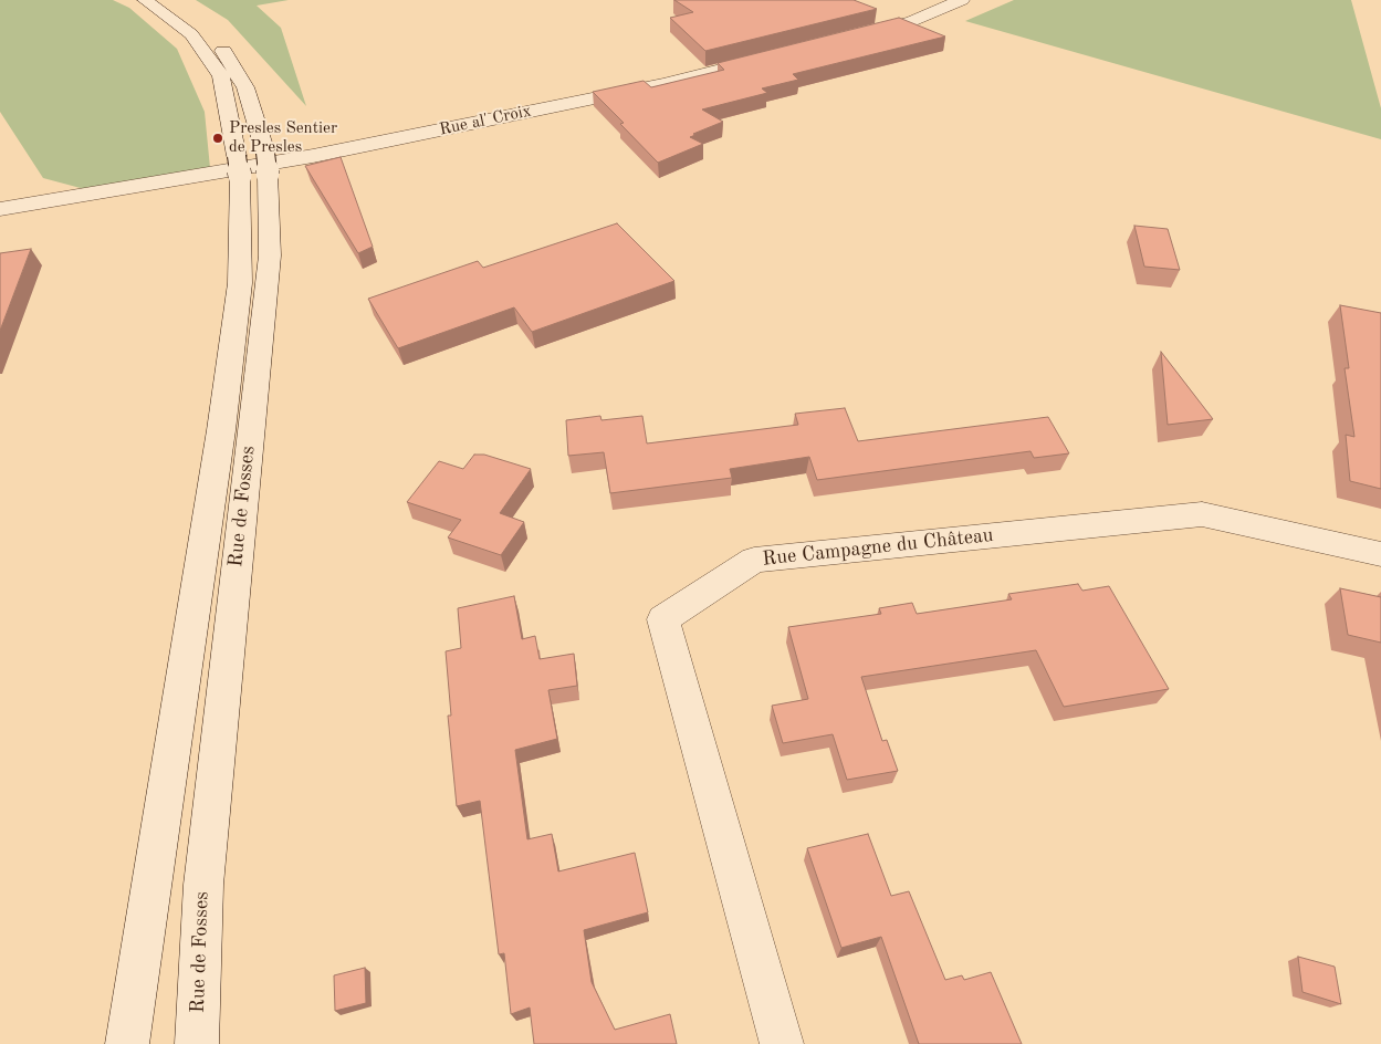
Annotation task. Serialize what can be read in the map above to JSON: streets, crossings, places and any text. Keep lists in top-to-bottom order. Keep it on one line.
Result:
{"streets":{"main road":["Rue al' Croix","Rue de Fosses","Rue Campagne du Château"]},"places":["Presles Sentier de Presles"]}
